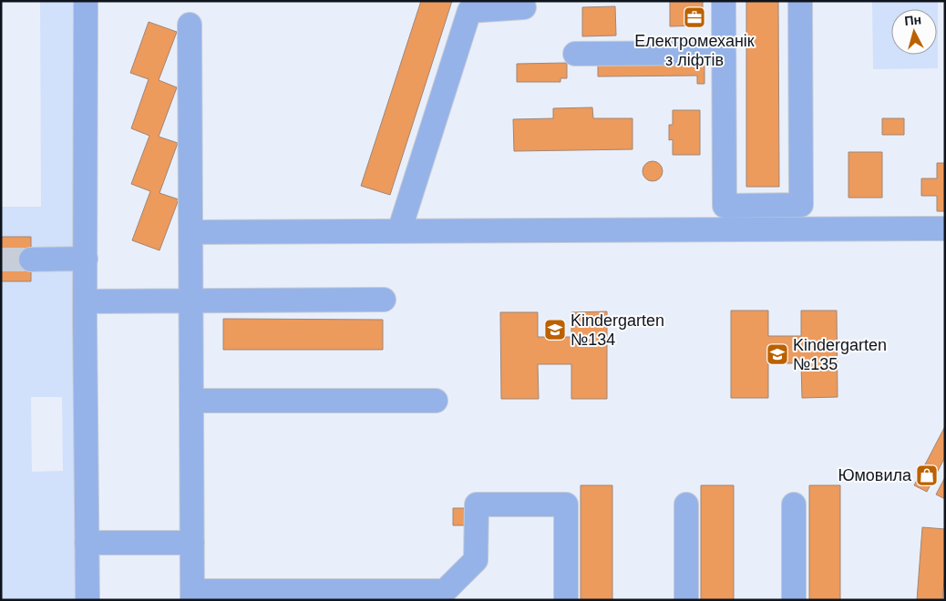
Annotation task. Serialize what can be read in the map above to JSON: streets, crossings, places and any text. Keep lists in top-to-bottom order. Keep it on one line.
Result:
{"places":{"office":["Електромеханік з ліфтів"],"school or university":["Kindergarten №134","Kindergarten №135"],"shop":["Юмовила"]},"north":"top"}
